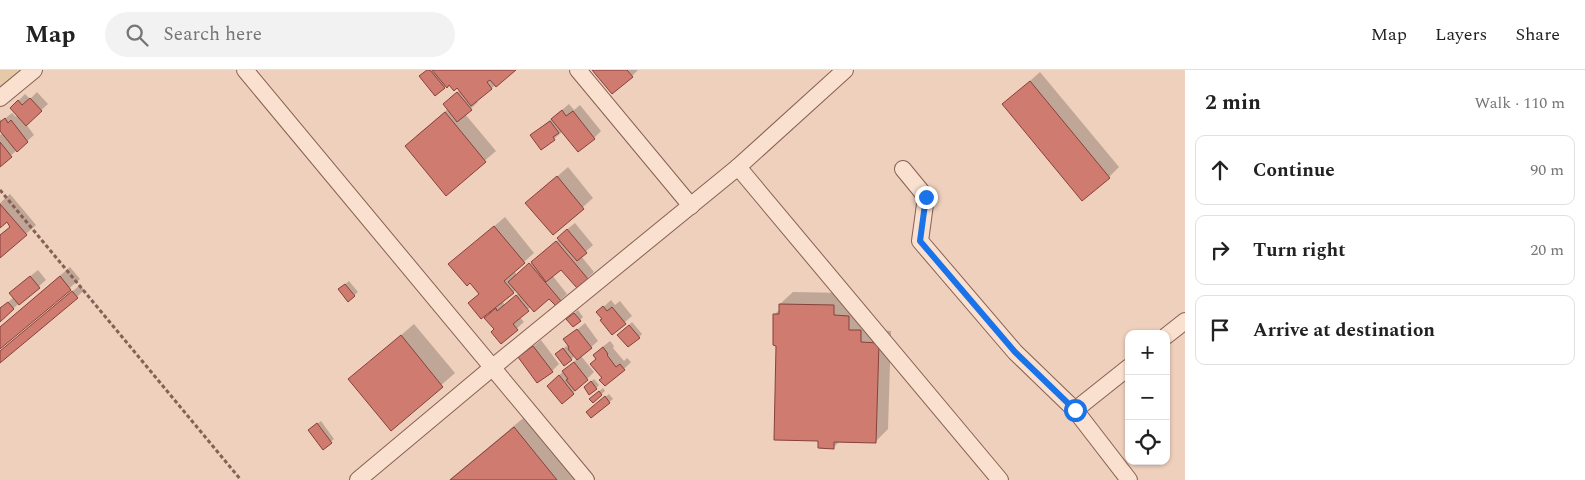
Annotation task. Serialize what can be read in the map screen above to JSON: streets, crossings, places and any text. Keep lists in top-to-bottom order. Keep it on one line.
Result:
{"page":{"header":"Map","search":"Search here","nav":["Map","Layers","Share"],"heading":["2 min","Walk · 110 m"],"list":[["Continue","90 m"],["Turn right","20 m"],"Arrive at destination"],"map_buttons":["+","−"]}}
